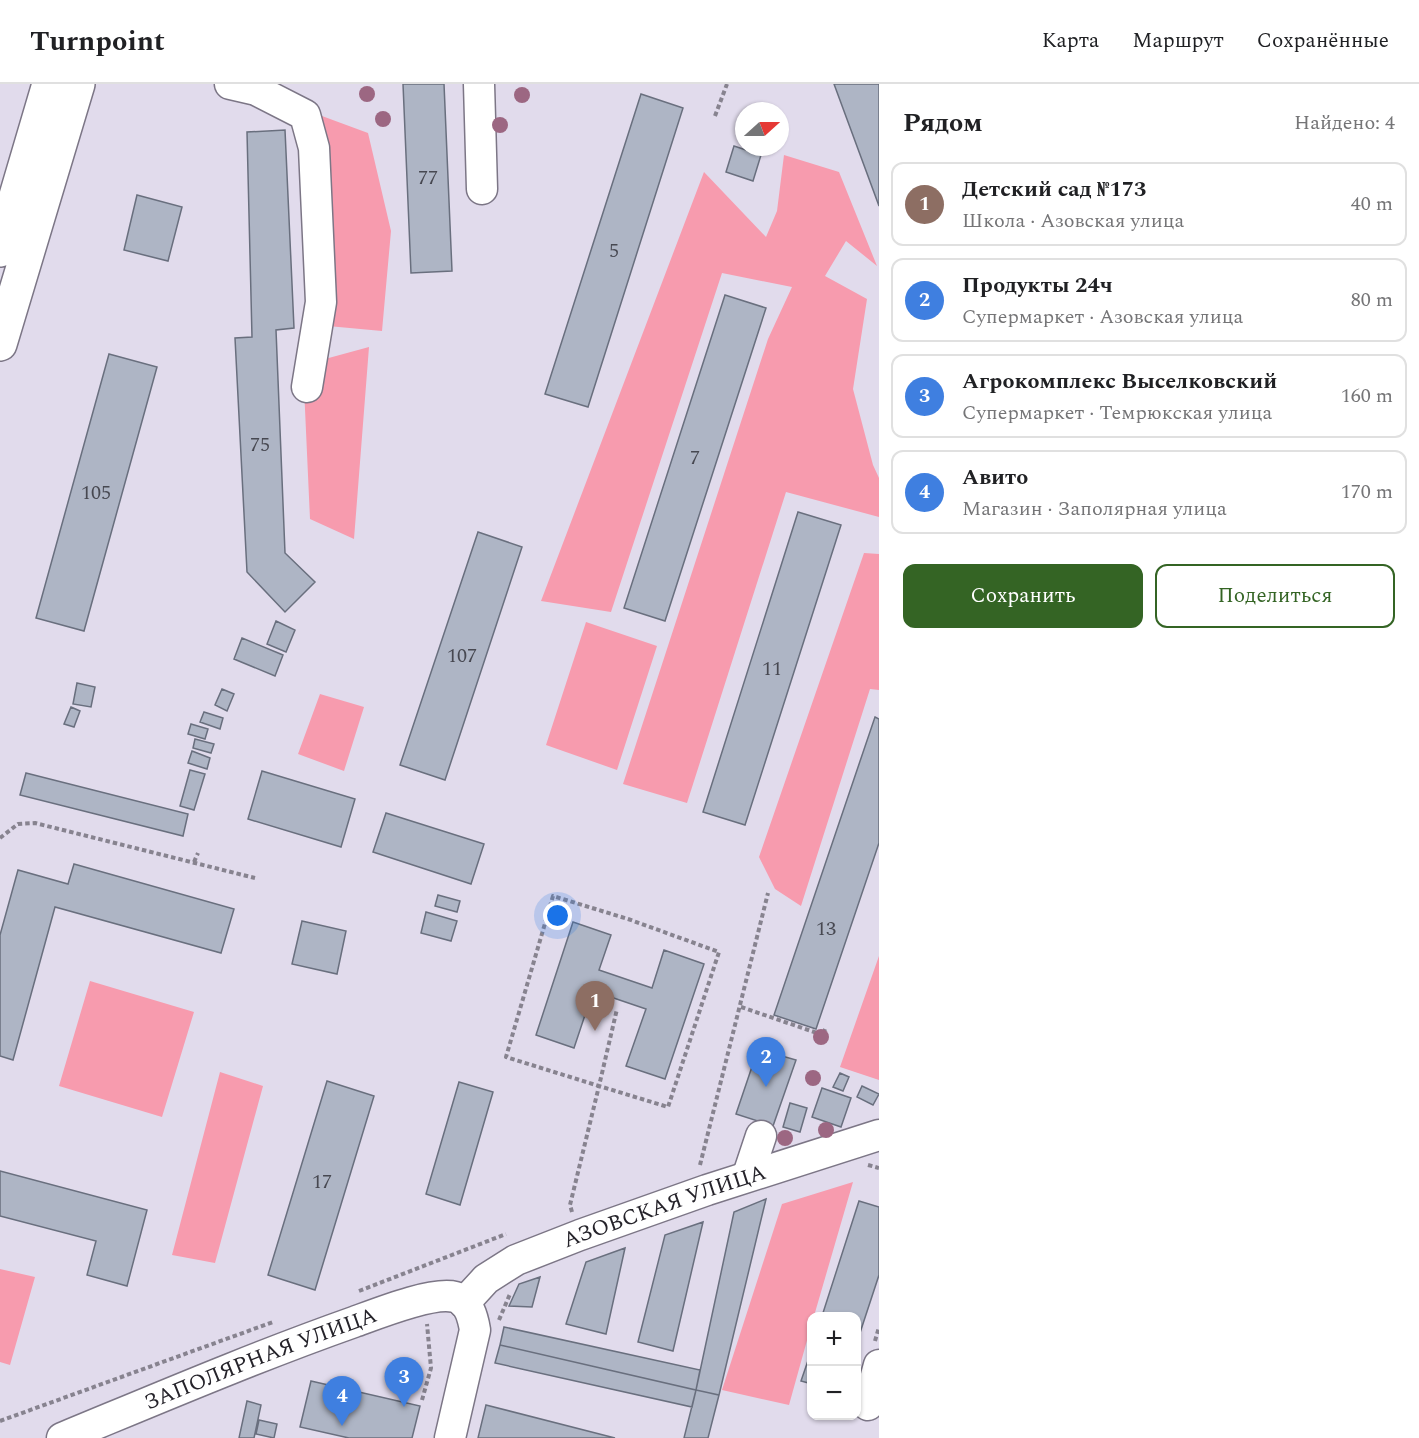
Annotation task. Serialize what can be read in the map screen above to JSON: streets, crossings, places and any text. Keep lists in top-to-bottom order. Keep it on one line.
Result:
{"streets":{"street":["АЗОВСКАЯ УЛИЦА","ЗАПОЛЯРНАЯ УЛИЦА"]},"crossings":[["АЗОВСКАЯ УЛИЦА","ЗАПОЛЯРНАЯ УЛИЦА"]],"house_numbers":["77","5","75","7","105","107","11","13","17"],"north":"right","page":{"header":"Turnpoint","nav":["Карта","Маршрут","Сохранённые"],"heading":["Рядом","Найдено: 4"],"list":[{"mark":"1","name":"Детский cад №173","note":"Школа · Азовская улица","value":"40 m"},{"mark":"2","name":"Продукты 24ч","note":"Супермаркет · Азовская улица","value":"80 m"},{"mark":"3","name":"Агрокомплекс Выселковский","note":"Супермаркет · Темрюкская улица","value":"160 m"},{"mark":"4","name":"Авито","note":"Магазин · Заполярная улица","value":"170 m"}],"buttons":["Сохранить","Поделиться"],"pins":["1","2","3","4"],"map_buttons":["+","−"]}}
